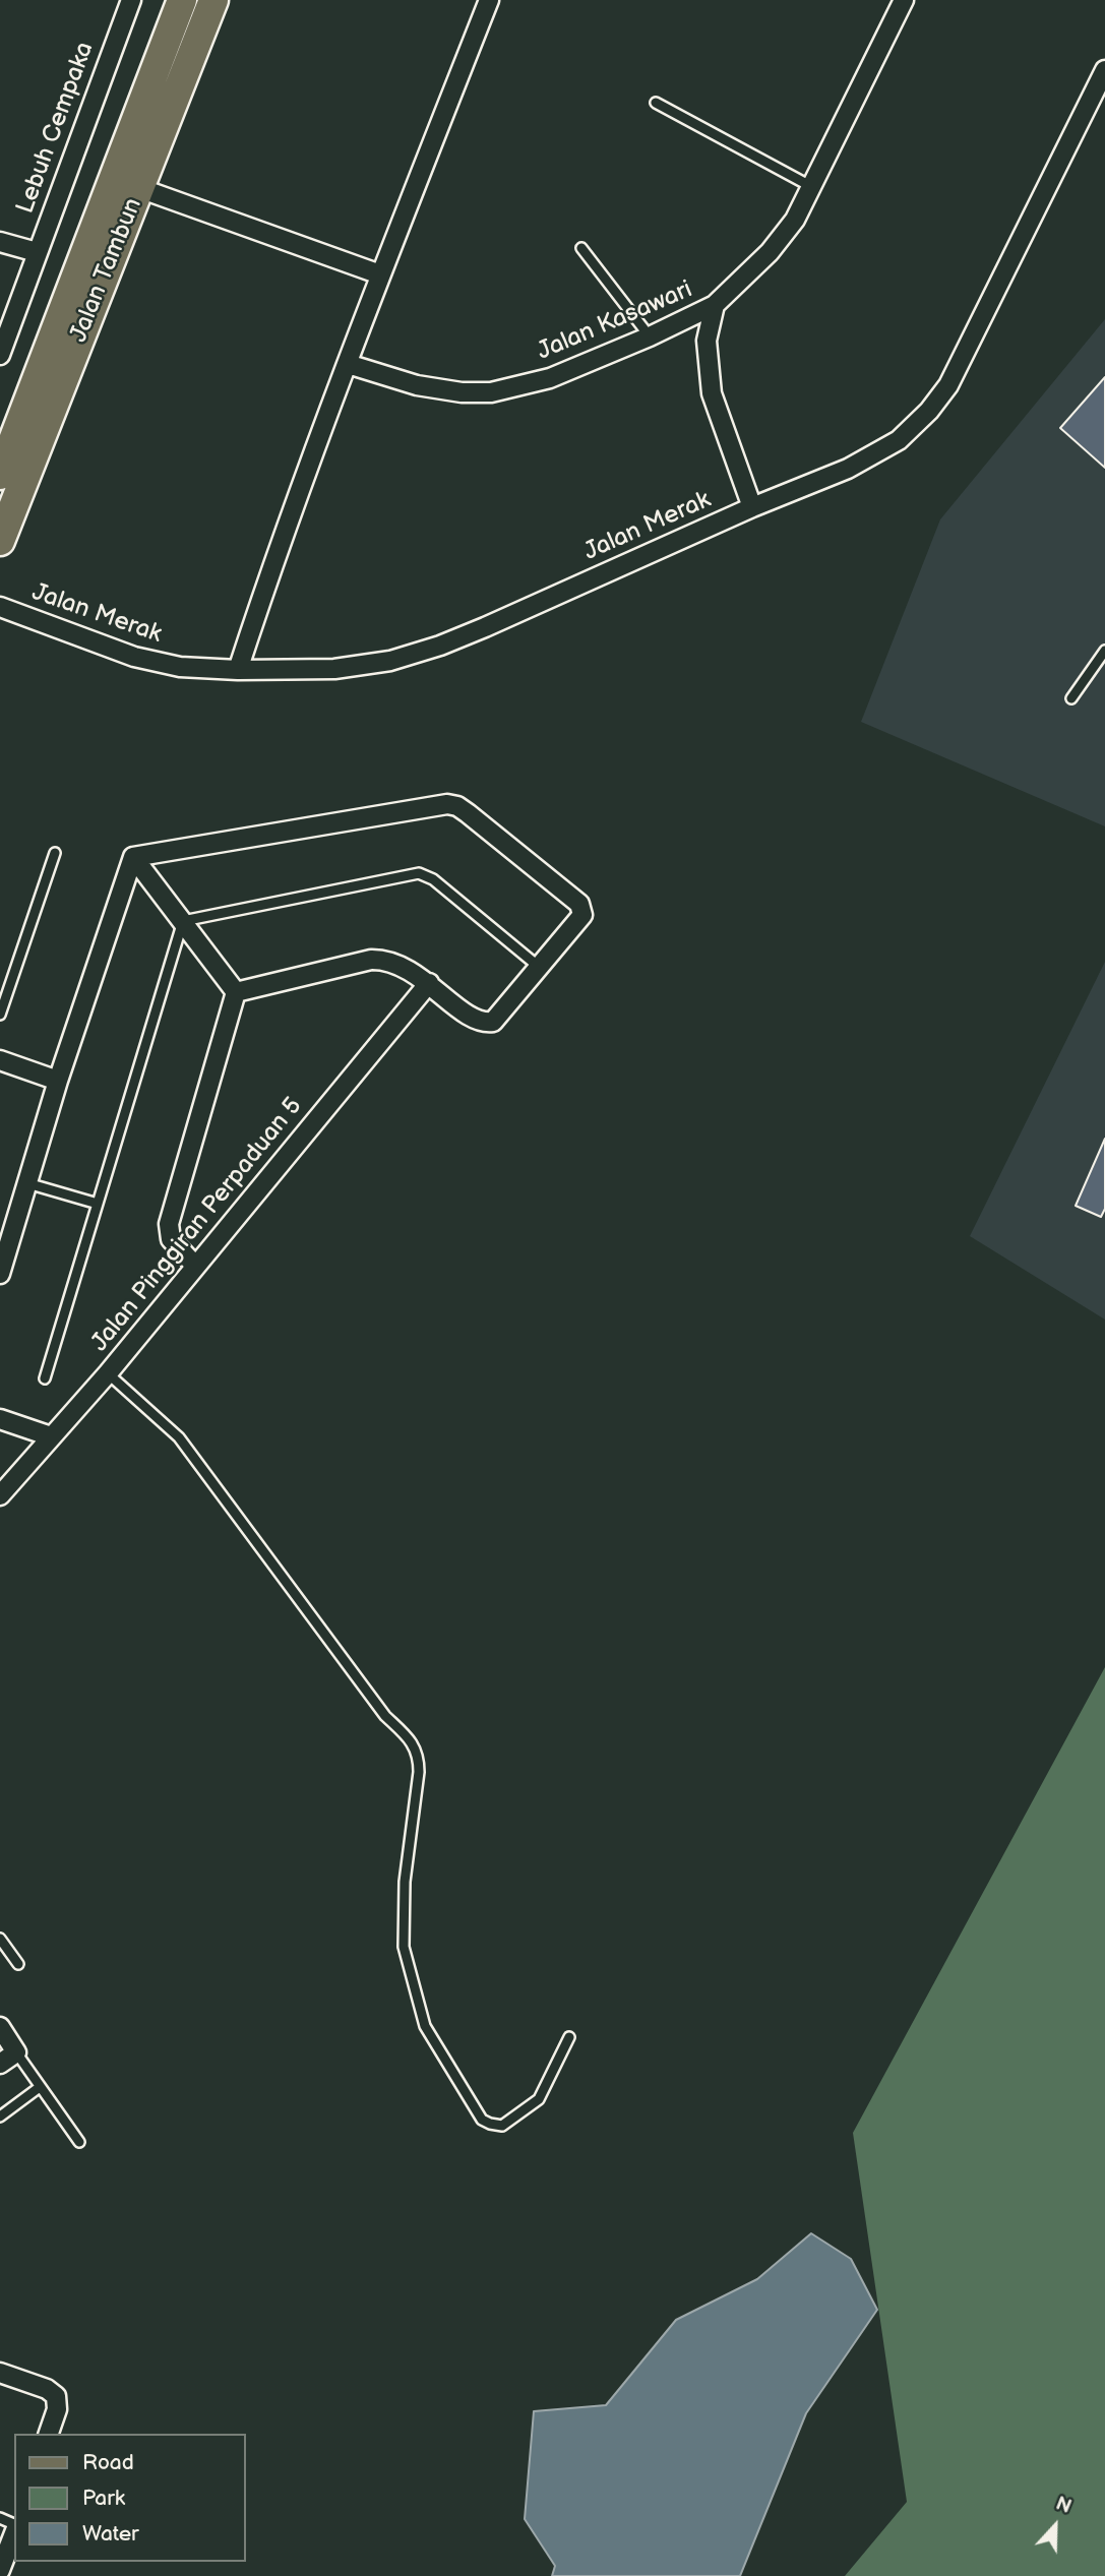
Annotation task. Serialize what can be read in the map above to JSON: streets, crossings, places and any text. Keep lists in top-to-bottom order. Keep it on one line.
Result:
{"streets":{"main road":["Jalan Tambun"],"street":["Lebuh Cempaka","Jalan Kasawari","Jalan Merak","Jalan Pinggiran Perpaduan 5"]},"legend":["Road","Park","Water"],"north":"top"}
